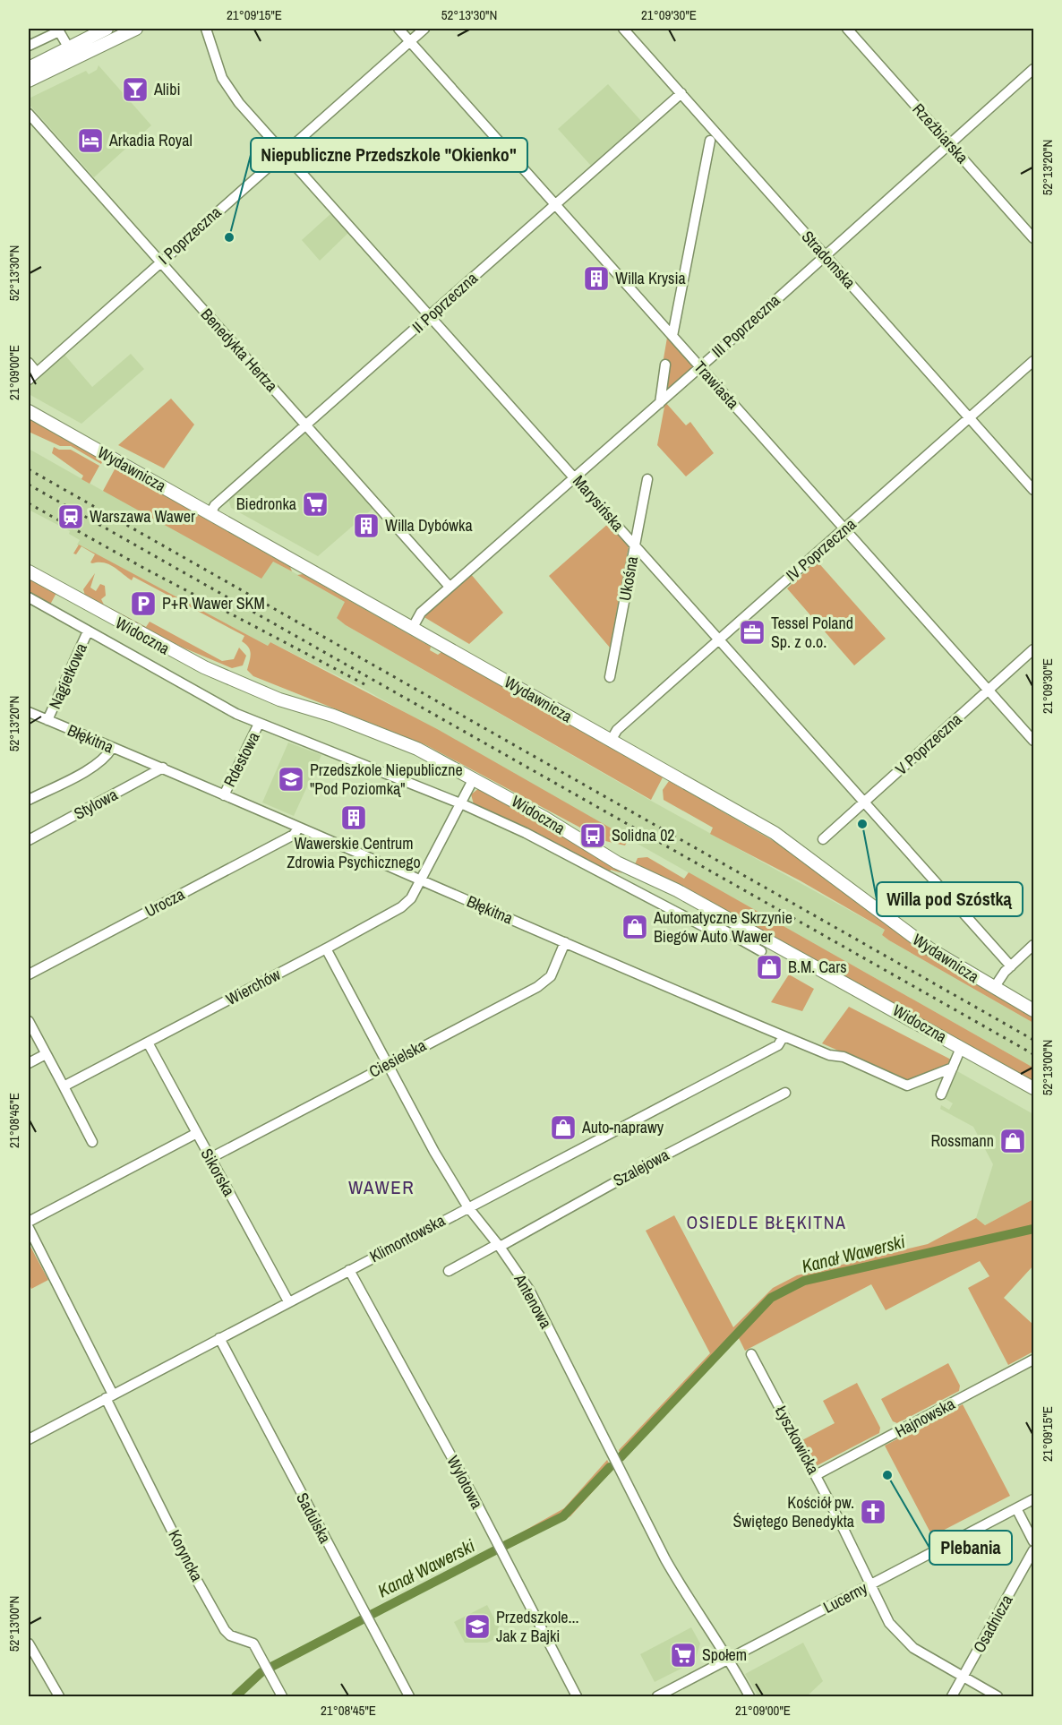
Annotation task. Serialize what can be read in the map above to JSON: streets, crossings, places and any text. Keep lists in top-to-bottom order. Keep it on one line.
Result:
{"streets":{"main road":["Wydawnicza","Widoczna"],"street":["Rzeźbiarska","I Poprzeczna","Stradomska","II Poprzeczna","III Poprzeczna","Benedykta Hertza","Trawiasta","Marysińska","IV Poprzeczna","Ukośna","Nagietkowa","Błękitna","V Poprzeczna","Rdestowa","Stylowa","Urocza","Wierchów","Ciesielska","Szalejowa","Sikorska","Klimontowska","Antenowa","Hajnowska","Łyszkowicka","Wylotowa","Sadulska","Koryncka","Lucerny","Osadnicza"]},"crossings":[["Rzeźbiarska","III Poprzeczna"],["I Poprzeczna","Benedykta Hertza"],["I Poprzeczna","Trawiasta"],["I Poprzeczna","Marysińska"],["Stradomska","II Poprzeczna"],["Stradomska","III Poprzeczna"],["Stradomska","IV Poprzeczna"],["II Poprzeczna","Benedykta Hertza"],["II Poprzeczna","Trawiasta"],["II Poprzeczna","Wydawnicza"],["II Poprzeczna","Marysińska"],["III Poprzeczna","Benedykta Hertza"],["III Poprzeczna","Trawiasta"],["III Poprzeczna","Wydawnicza"],["III Poprzeczna","Marysińska"],["Trawiasta","IV Poprzeczna"],["Trawiasta","V Poprzeczna"],["Wydawnicza","IV Poprzeczna"],["Marysińska","IV Poprzeczna"],["Marysińska","Ukośna"],["Marysińska","V Poprzeczna"],["Widoczna","Nagietkowa"],["Widoczna","Rdestowa"],["Widoczna","Wierchów"],["Nagietkowa","Błękitna"],["Błękitna","Rdestowa"],["Błękitna","Stylowa"],["Błękitna","Urocza"],["Błękitna","Wierchów"],["Błękitna","Ciesielska"],["Błękitna","Klimontowska"],["Wierchów","Sikorska"],["Wierchów","Antenowa"],["Ciesielska","Sikorska"],["Ciesielska","Antenowa"],["Szalejowa","Antenowa"],["Sikorska","Klimontowska"],["Klimontowska","Antenowa"],["Klimontowska","Wylotowa"],["Klimontowska","Sadulska"],["Klimontowska","Koryncka"],["Antenowa","Lucerny"],["Hajnowska","Łyszkowicka"],["Łyszkowicka","Lucerny"],["Łyszkowicka","Osadnicza"]],"districts":["WAWER","OSIEDLE BŁĘKITNA"],"water":["Kanał Wawerski"],"places":{"bar":["Alibi"],"hotel":["Arkadia Royal"],"other":["Niepubliczne Przedszkole \"Okienko\"","Willa pod Szóstką","Plebania"],"building":["Willa Krysia","Willa Dybówka","Wawerskie Centrum Zdrowia Psychicznego"],"supermarket":["Biedronka","Społem"],"station":["Warszawa Wawer"],"parking":["P+R Wawer SKM"],"office":["Tessel Poland Sp. z o.o."],"school or university":["Przedszkole Niepubliczne \"Pod Poziomką\"","Przedszkole... Jak z Bajki"],"bus stop":["Solidna 02"],"shop":["Automatyczne Skrzynie Biegów Auto Wawer","B.M. Cars","Auto-naprawy","Rossmann"],"church":["Kościół pw. Świętego Benedykta"]},"coordinates":["21°09'15\"E","52°13'30\"N","21°09'30\"E","52°13'20\"N","21°09'00\"E","52°13'00\"N","21°08'45\"E"]}
